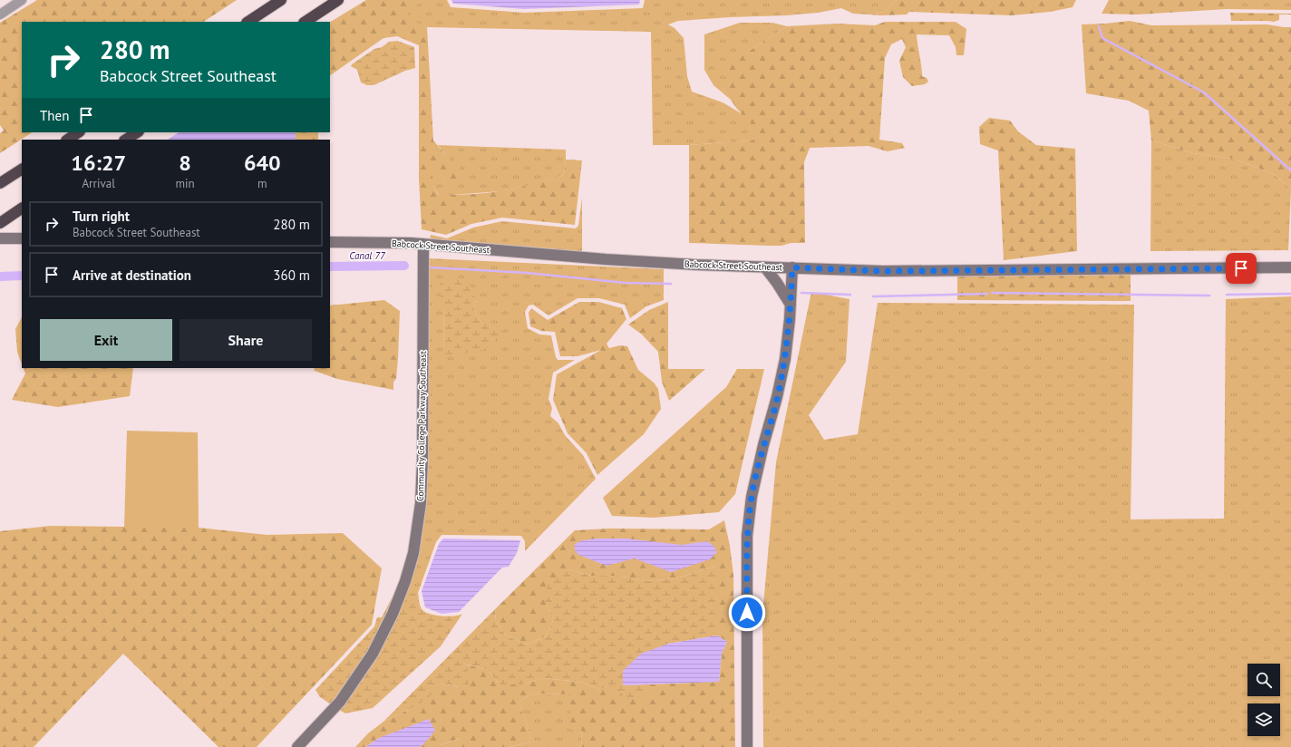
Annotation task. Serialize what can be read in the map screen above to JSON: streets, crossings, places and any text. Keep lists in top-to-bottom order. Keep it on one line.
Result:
{"streets":{"main road":["Babcock Street Southeast","Community College Parkway Southeast"]},"crossings":[["Babcock Street Southeast","Community College Parkway Southeast"]],"water":["Canal 77"],"page":{"turn":["280 m","Babcock Street Southeast"],"then":"Then","eta":["16:27","Arrival","8","min","640","m"],"list":[{"name":"Turn right","note":"Babcock Street Southeast","value":"280 m"},{"name":"Arrive at destination","value":"360 m"}],"buttons":["Exit","Share"]}}
